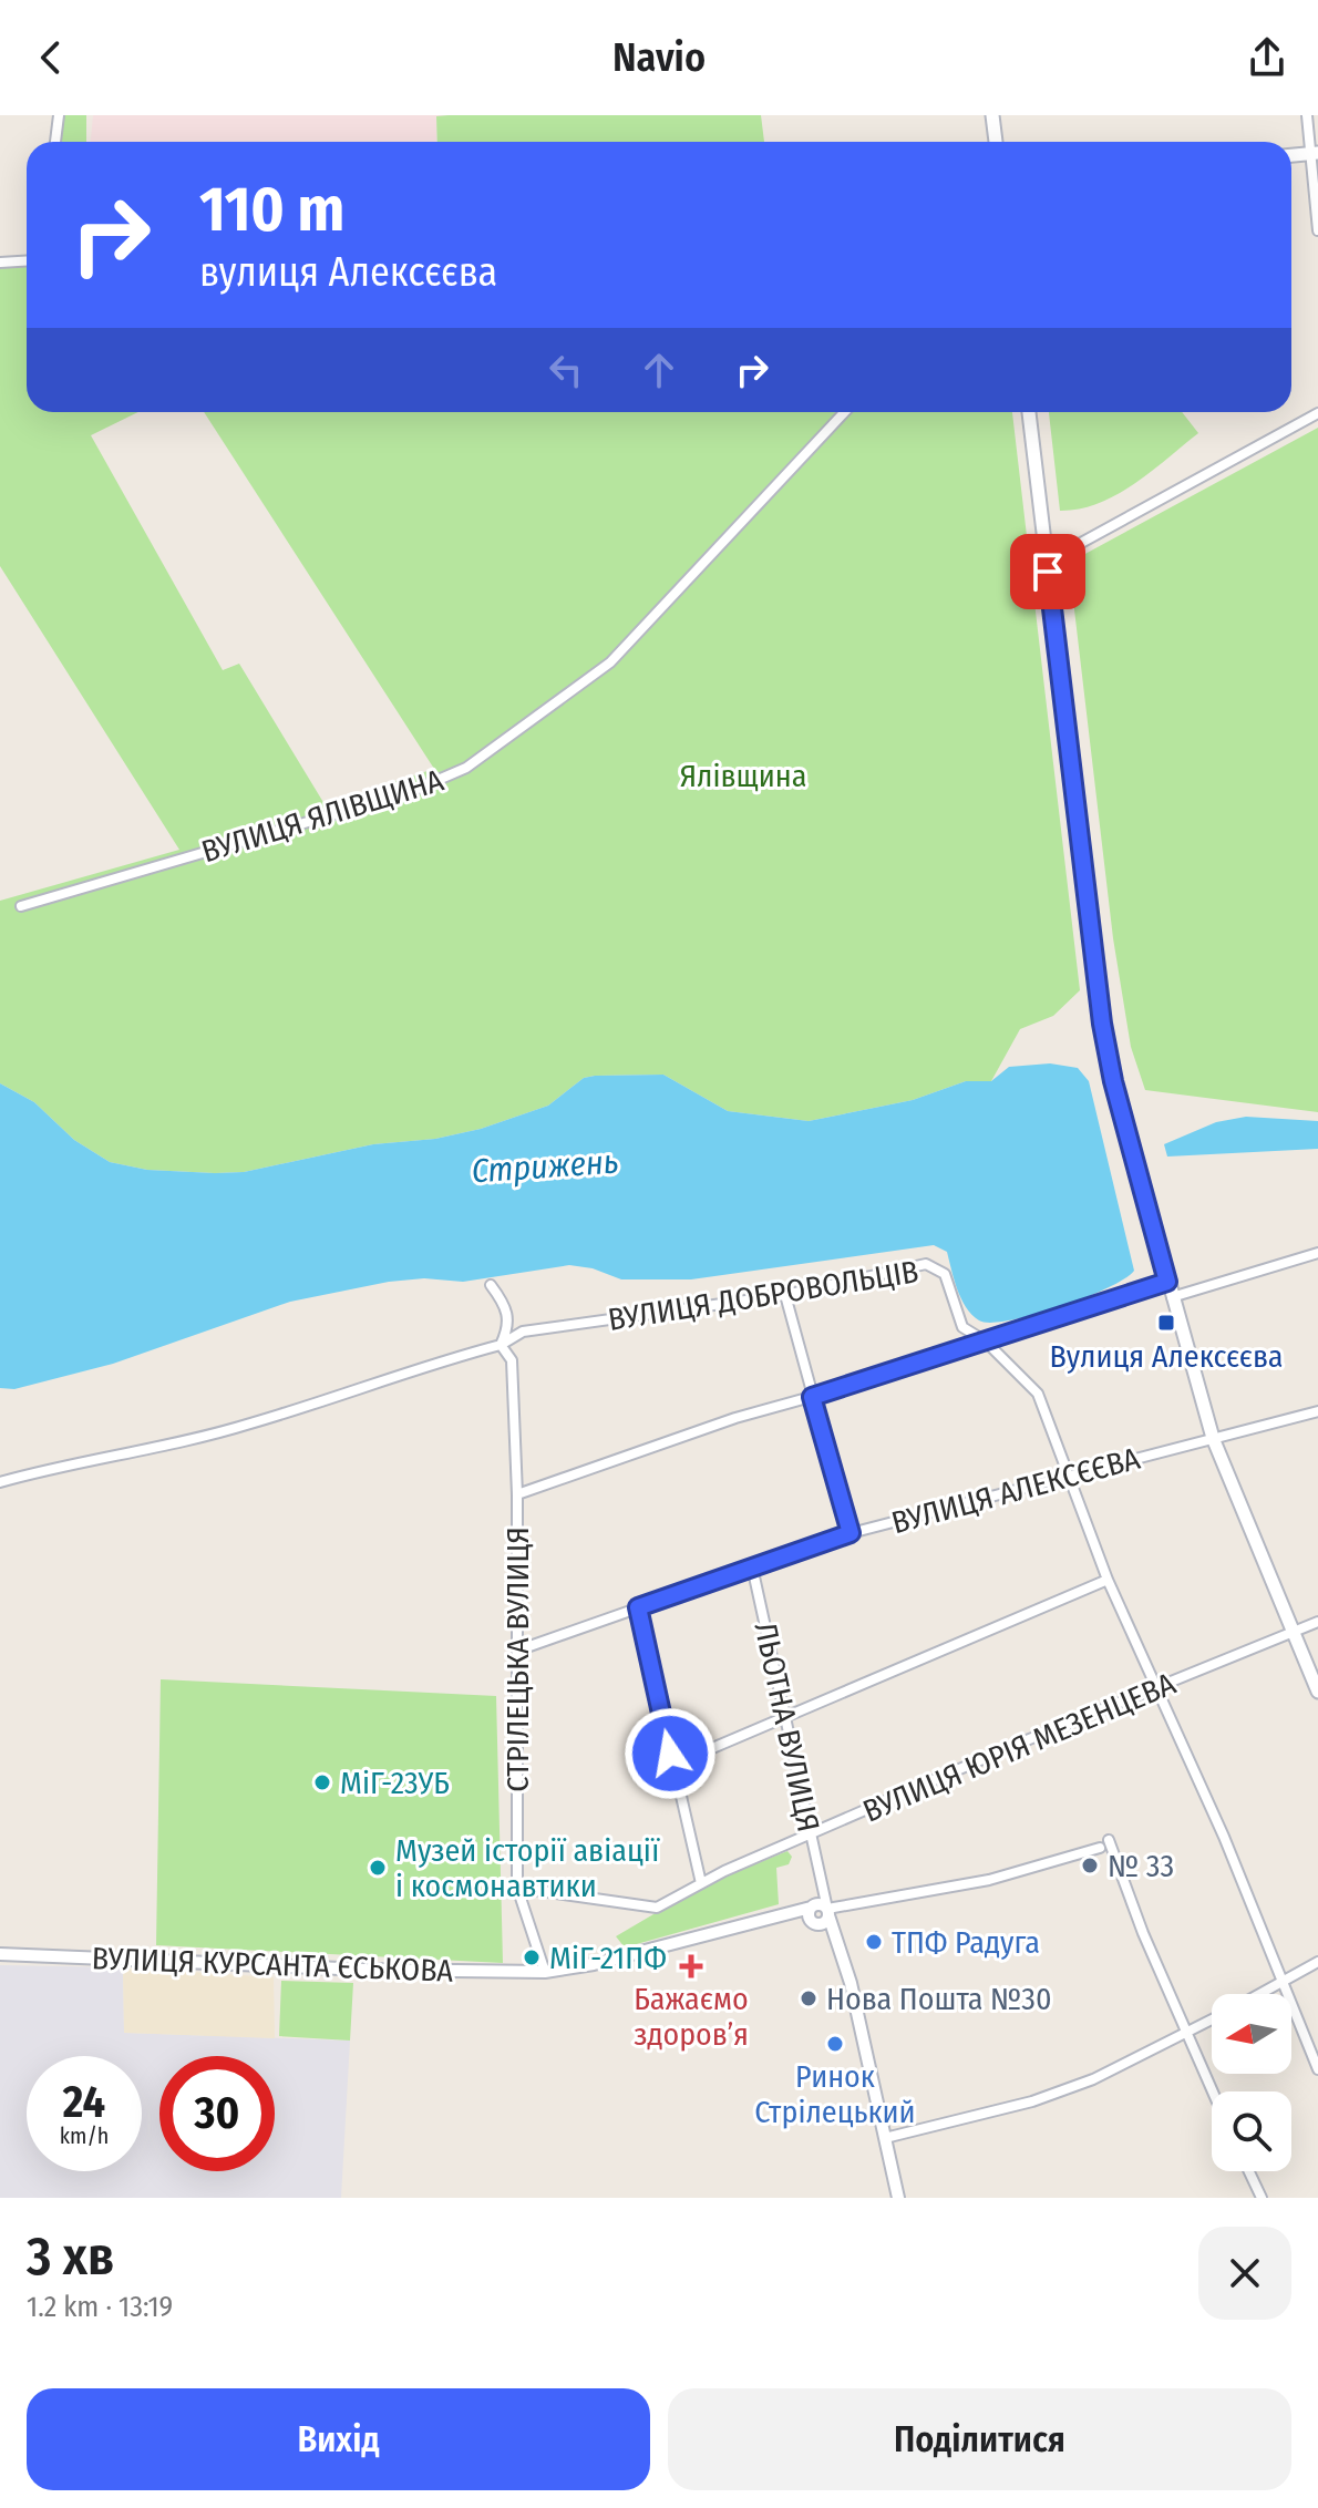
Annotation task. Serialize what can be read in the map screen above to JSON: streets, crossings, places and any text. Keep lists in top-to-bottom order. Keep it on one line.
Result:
{"streets":{"street":["ВУЛИЦЯ ЯЛІВЩИНА","ВУЛИЦЯ ДОБРОВОЛЬЦІВ","ВУЛИЦЯ АЛЕКСЄЄВА","СТРІЛЕЦЬКА ВУЛИЦЯ","ЛЬОТНА ВУЛИЦЯ","ВУЛИЦЯ ЮРІЯ МЕЗЕНЦЕВА","ВУЛИЦЯ КУРСАНТА ЄСЬКОВА"]},"crossings":[["ВУЛИЦЯ ДОБРОВОЛЬЦІВ","ВУЛИЦЯ АЛЕКСЄЄВА"],["ВУЛИЦЯ ДОБРОВОЛЬЦІВ","СТРІЛЕЦЬКА ВУЛИЦЯ"],["ВУЛИЦЯ ДОБРОВОЛЬЦІВ","ВУЛИЦЯ ЮРІЯ МЕЗЕНЦЕВА"],["ВУЛИЦЯ АЛЕКСЄЄВА","СТРІЛЕЦЬКА ВУЛИЦЯ"],["ВУЛИЦЯ АЛЕКСЄЄВА","ЛЬОТНА ВУЛИЦЯ"],["СТРІЛЕЦЬКА ВУЛИЦЯ","ВУЛИЦЯ ЮРІЯ МЕЗЕНЦЕВА"],["СТРІЛЕЦЬКА ВУЛИЦЯ","ВУЛИЦЯ КУРСАНТА ЄСЬКОВА"],["ЛЬОТНА ВУЛИЦЯ","ВУЛИЦЯ ЮРІЯ МЕЗЕНЦЕВА"]],"water":["Стрижень"],"parks":["Ялівщина"],"places":{"transit":["Вулиця Алексєєва"],"other":["МіГ-23УБ","№ 33","Музей історії авіації і космонавтики","ТПФ Радуга","МіГ-21ПФ","Нова Пошта №30","Ринок Стрілецький"],"health":["Бажаємо здоров’я"]},"north":"left","page":{"header":"Navio","turn":["110 m","вулиця Алексєєва"],"speed":"24 km/h","limit":"30","heading":["3 хв","1.2 km · 13:19"],"buttons":["Вихід","Поділитися"]}}
